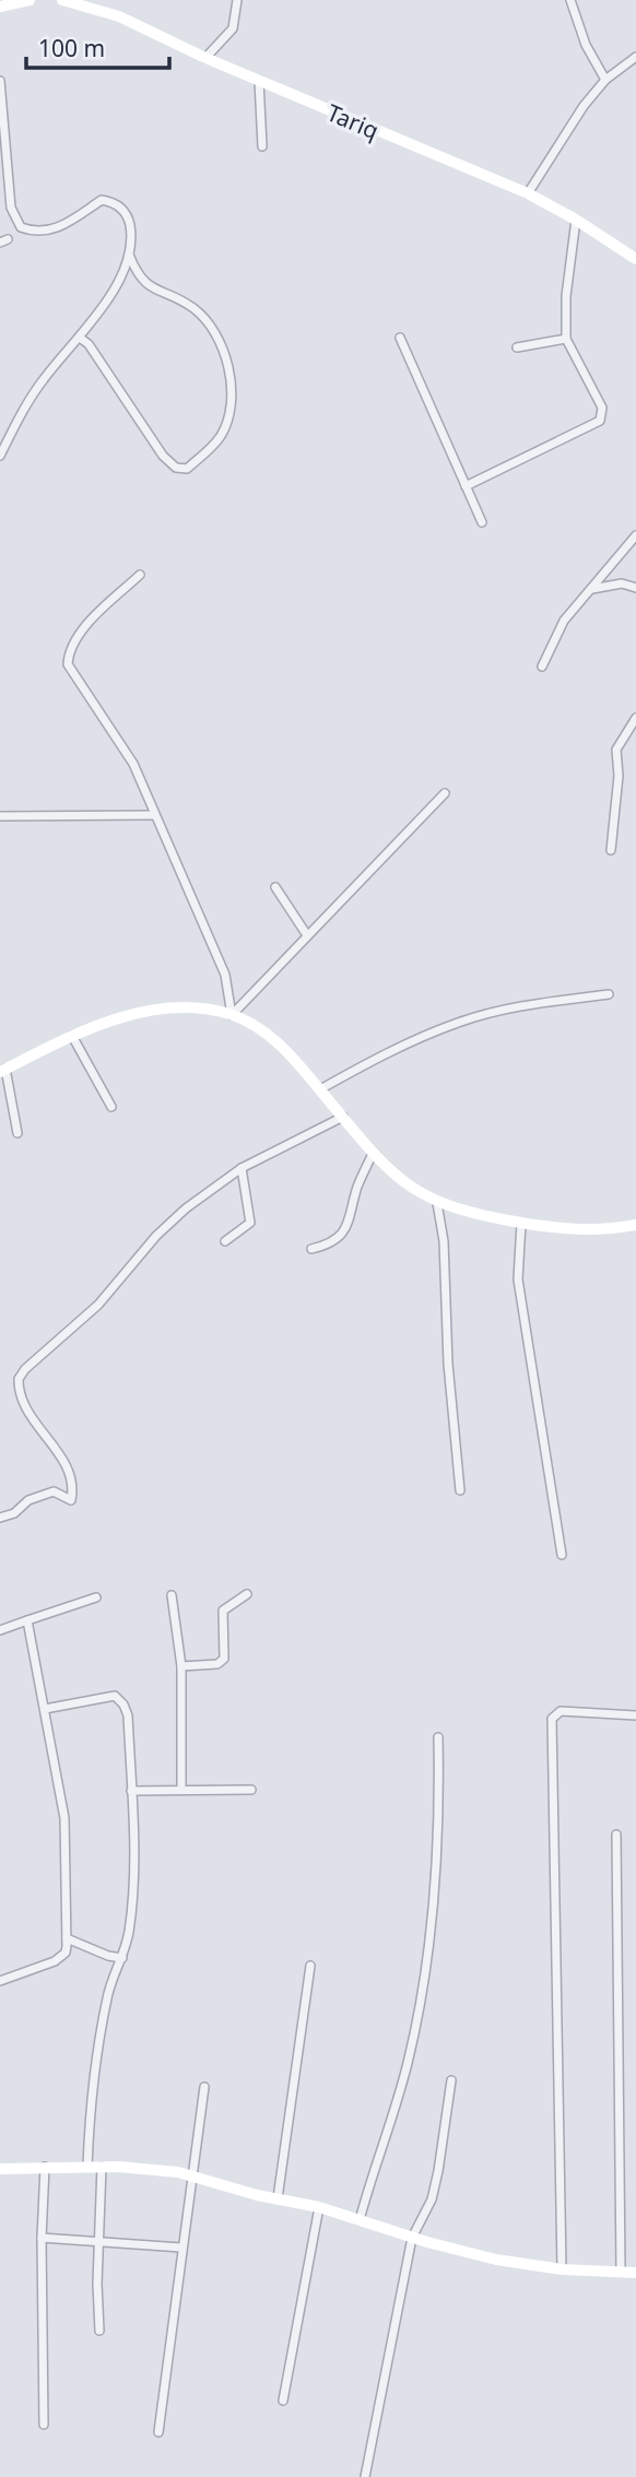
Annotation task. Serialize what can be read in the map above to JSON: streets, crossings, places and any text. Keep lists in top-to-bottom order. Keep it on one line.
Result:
{"streets":{"street":["Tariq"]},"scale_bar":"100 m"}
